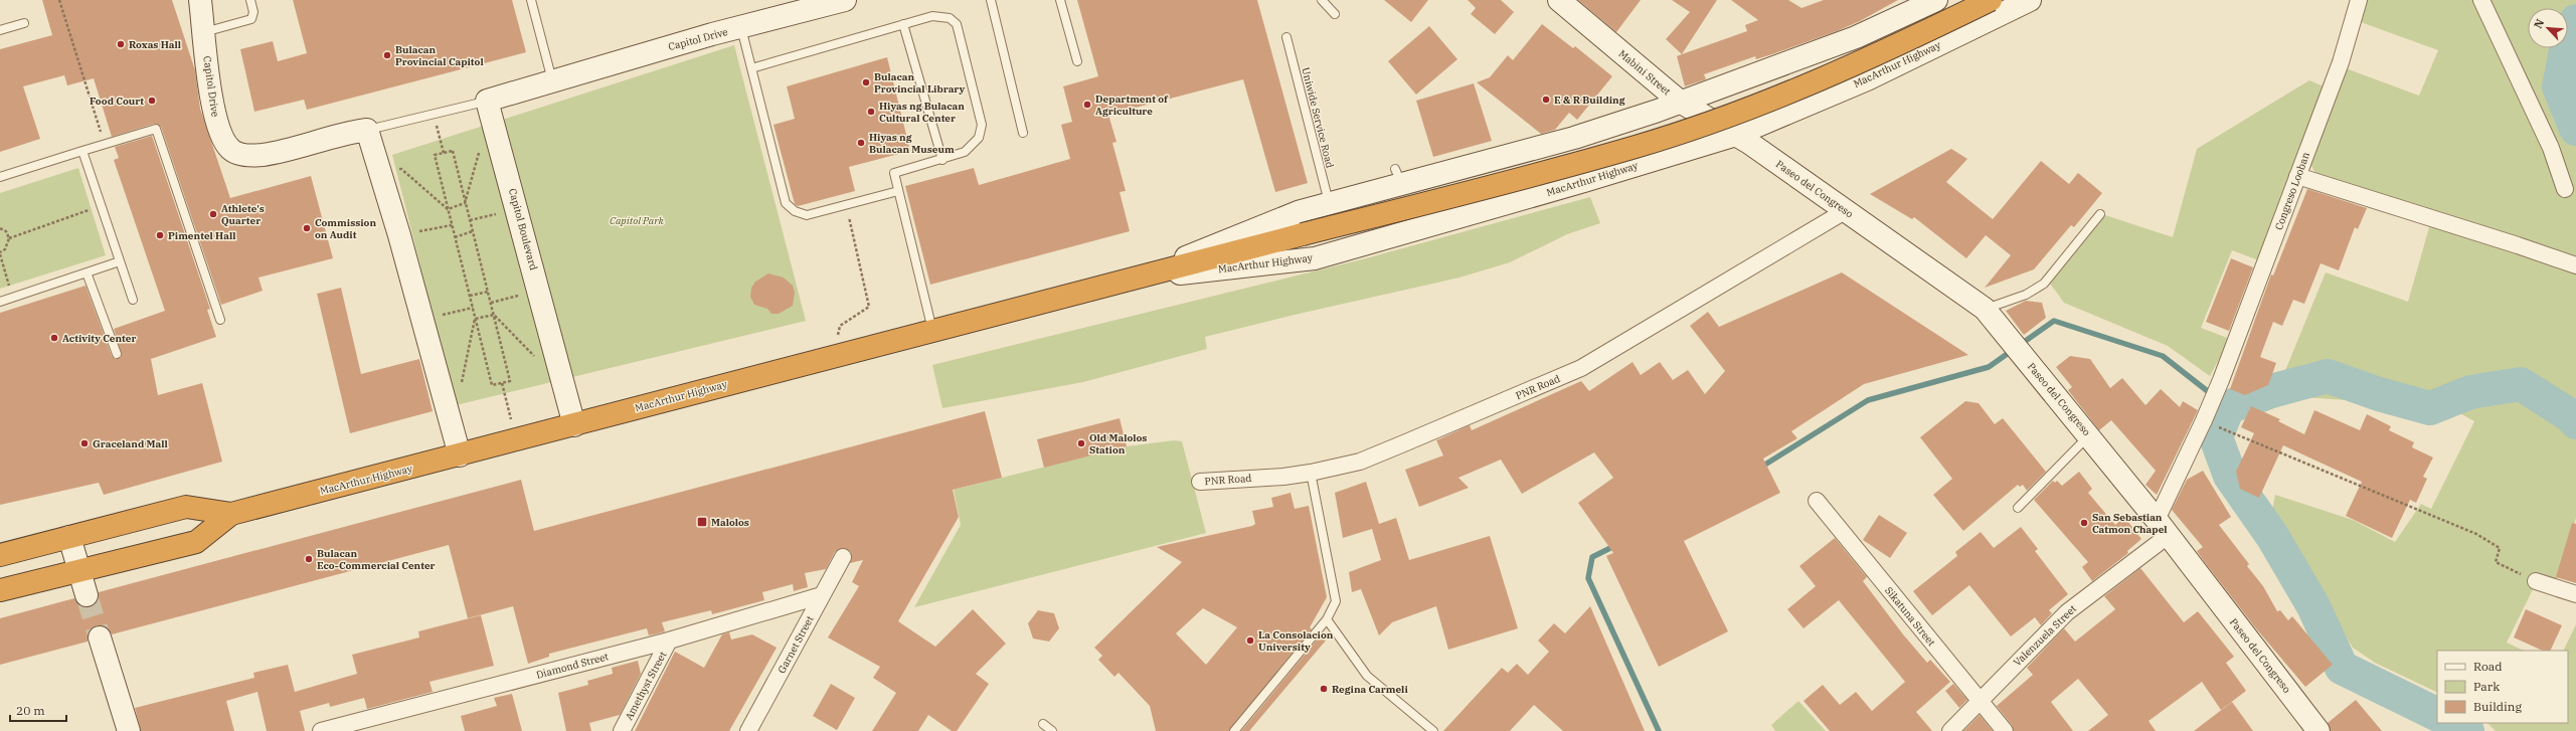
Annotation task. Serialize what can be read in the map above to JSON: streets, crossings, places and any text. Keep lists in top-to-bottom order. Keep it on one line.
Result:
{"streets":{"highway":["MacArthur Highway"],"main road":["Capitol Drive","Mabini Street","Paseo del Congreso","Capitol Boulevard"],"street":["Congreso Looban","PNR Road","Sikatuna Street","Valenzuela Street","Garnet Street","Diamond Street","Amethyst Street"],"lane":["Uniwide Service Road"]},"crossings":[["MacArthur Highway","Mabini Street"],["MacArthur Highway","Uniwide Service Road"],["MacArthur Highway","Paseo del Congreso"],["MacArthur Highway","Capitol Boulevard"],["Mabini Street","Paseo del Congreso"],["Paseo del Congreso","Congreso Looban"],["Paseo del Congreso","PNR Road"],["Paseo del Congreso","Valenzuela Street"],["Congreso Looban","Valenzuela Street"],["Sikatuna Street","Valenzuela Street"],["Garnet Street","Diamond Street"],["Diamond Street","Amethyst Street"]],"parks":["Capitol Park"],"places":{"other":["Roxas Hall","Bulacan Provincial Capitol","Bulacan Provincial Library","E & R Building","Food Court","Department of Agriculture","Hiyas ng Bulacan Cultural Center","Hiyas ng Bulacan Museum","Athlete's Quarter","Commission on Audit","Pimentel Hall","Activity Center","Graceland Mall","Old Malolos Station","San Sebastian Catmon Chapel","Bulacan Eco-Commercial Center","La Consolacion University","Regina Carmeli"],"transit":["Malolos"]},"legend":["Road","Park","Building"],"scale_bar":"20 m","north":"top left"}
